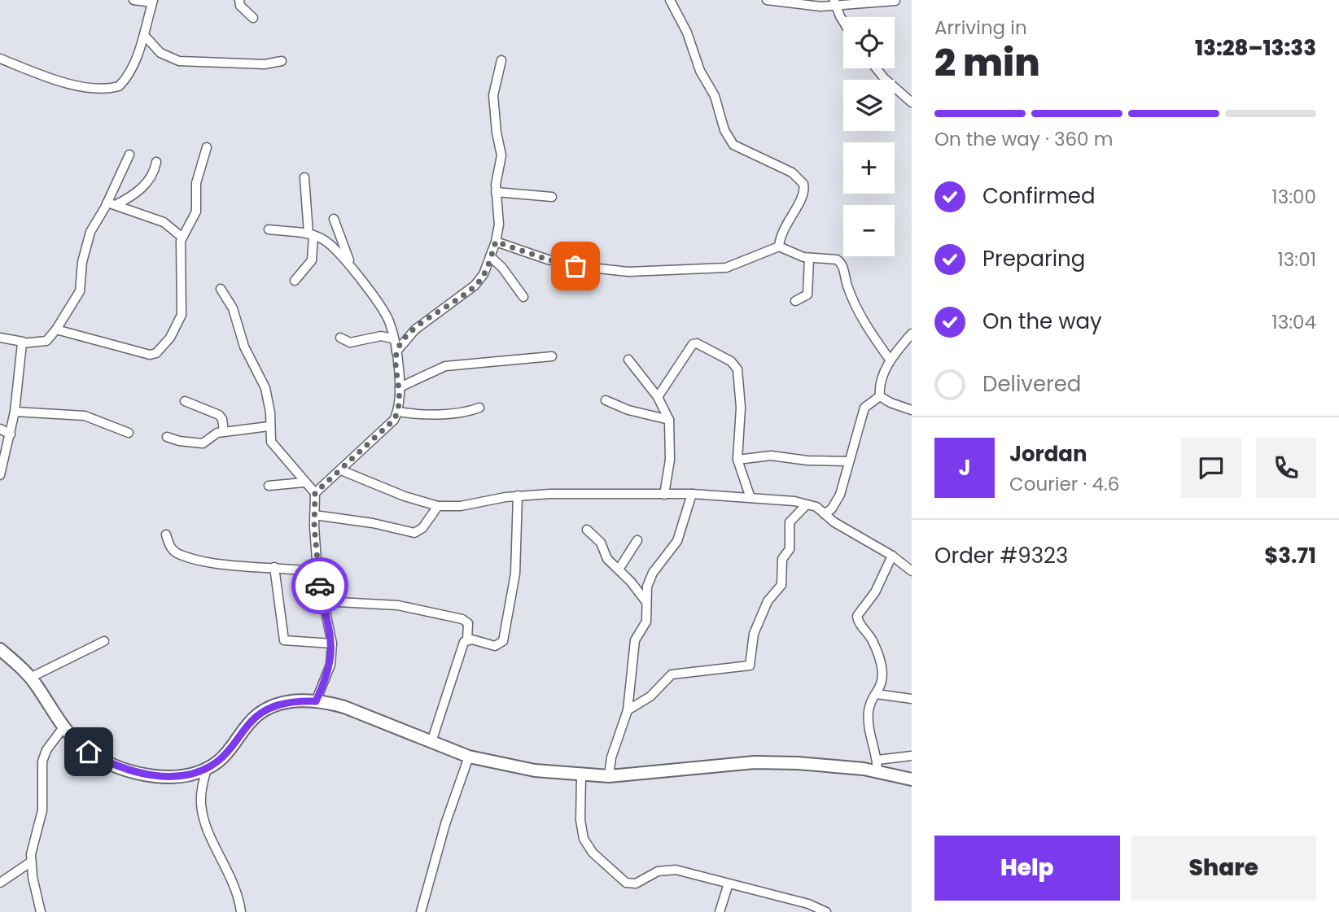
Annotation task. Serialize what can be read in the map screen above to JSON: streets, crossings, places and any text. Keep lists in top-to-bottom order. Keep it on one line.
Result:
{"page":{"heading":["2 min","Arriving in","13:28–13:33"],"panel":["Jordan","Courier · 4.6","Order #9323","$3.71"],"map_buttons":["+","−"],"bar":"On the way · 360 m","list":[["Confirmed","13:00"],["Preparing","13:01"],["On the way","13:04"],"Delivered"],"round":"J","buttons":["Help","Share"]}}
